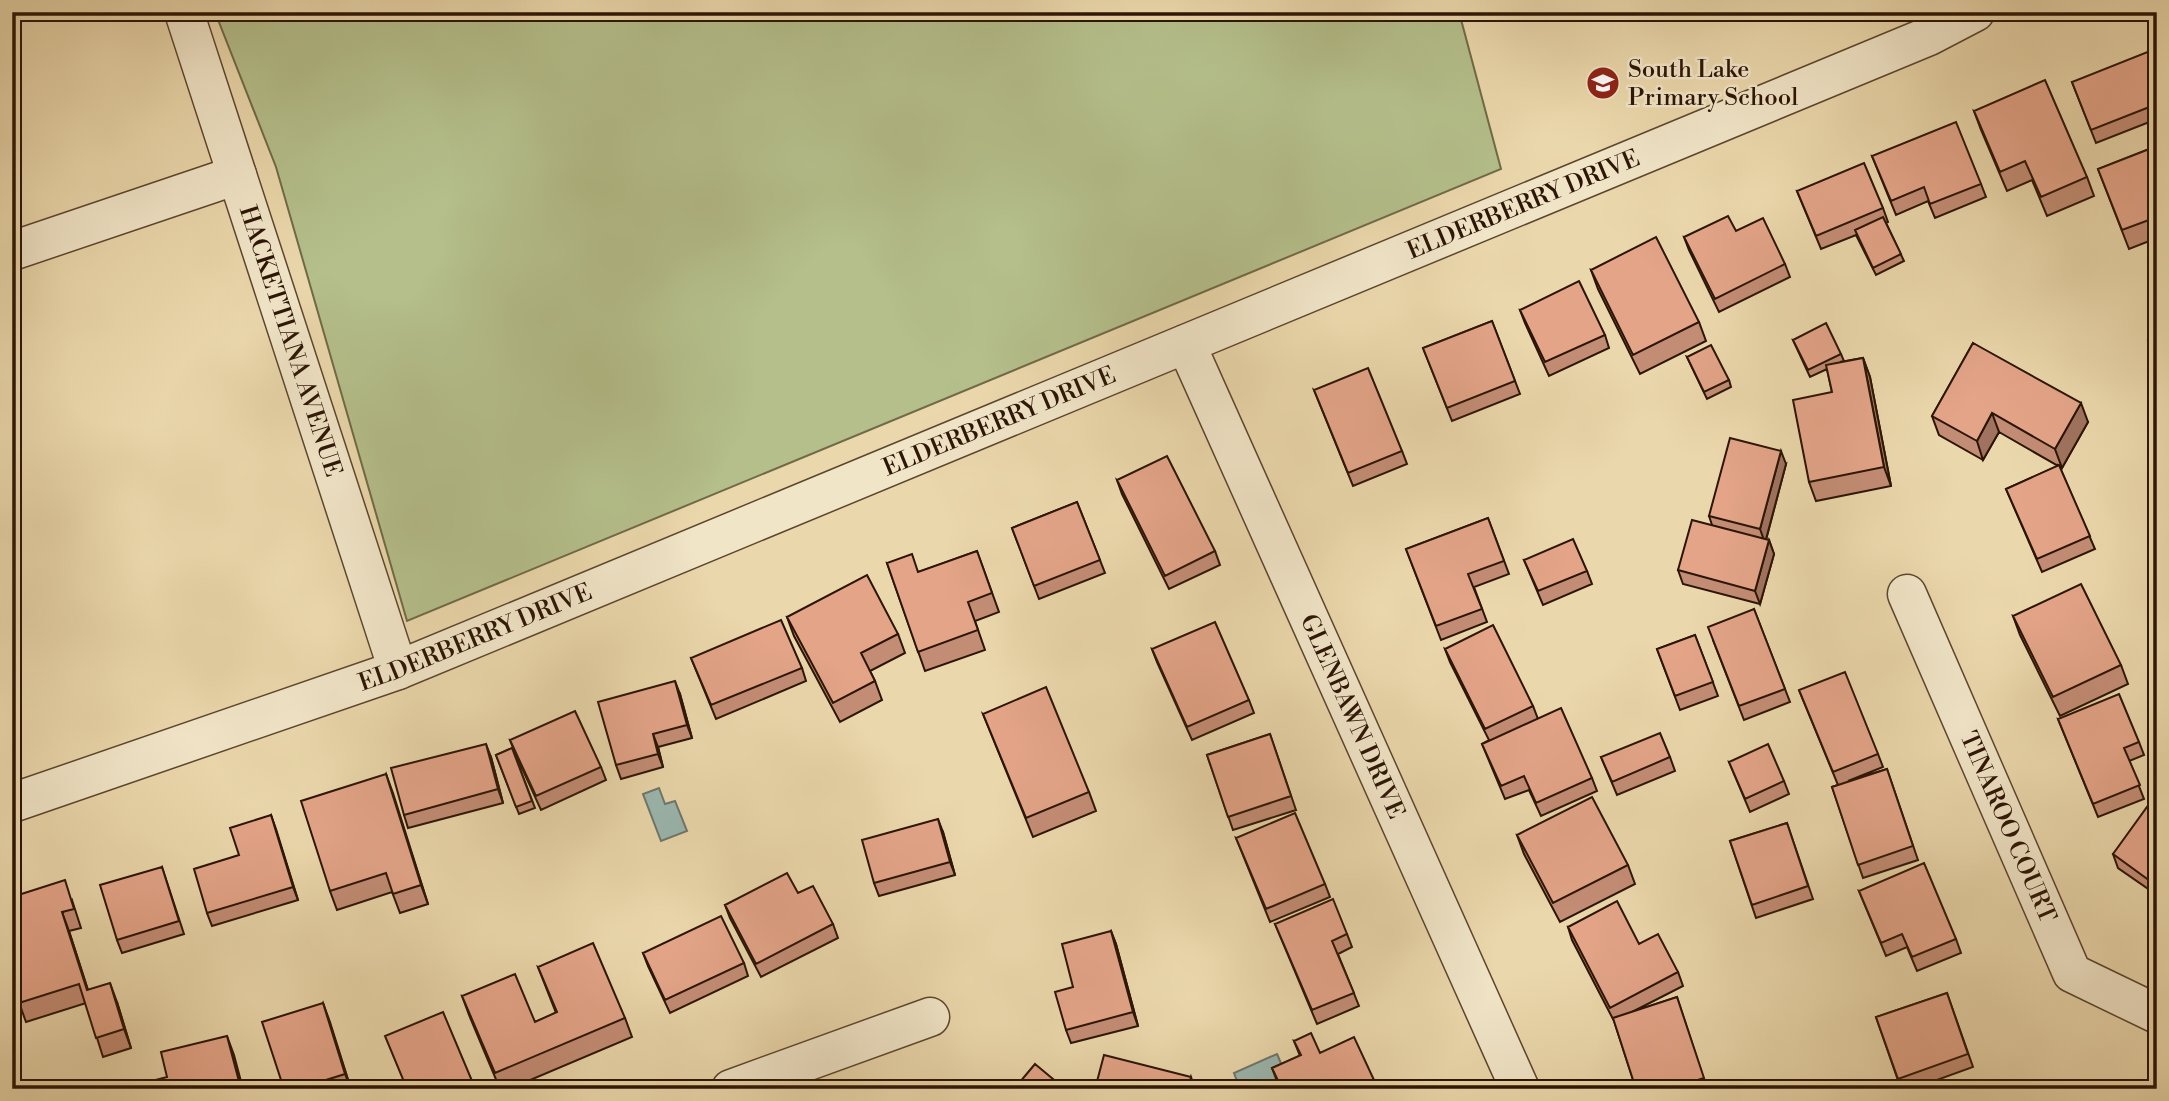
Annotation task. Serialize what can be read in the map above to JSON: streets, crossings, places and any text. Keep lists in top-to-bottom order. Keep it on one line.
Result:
{"streets":{"street":["ELDERBERRY DRIVE","HACKETTIANA AVENUE","GLENBAWN DRIVE","TINAROO COURT"]},"crossings":[["ELDERBERRY DRIVE","HACKETTIANA AVENUE"],["ELDERBERRY DRIVE","GLENBAWN DRIVE"]],"places":{"school or university":["South Lake Primary School"]}}
